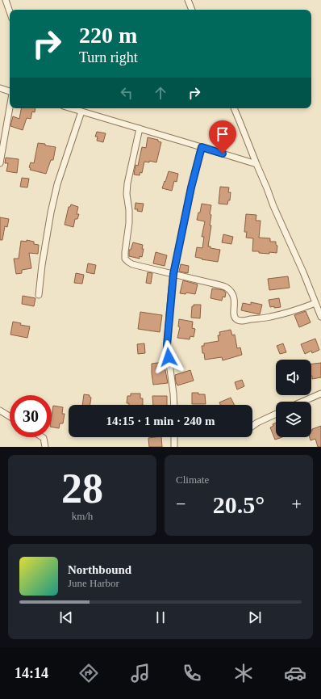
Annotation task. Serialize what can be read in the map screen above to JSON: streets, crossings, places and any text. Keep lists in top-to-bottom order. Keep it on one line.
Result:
{"page":{"turn":["220 m","Turn right"],"limit":"30","trip":"14:15 · 1 min · 240 m","tile":[["28","km/h"],"Climate"],"heat":["−","20.5°","+"],"song":["Northbound","June Harbor"],"tabs":"14:14"}}
